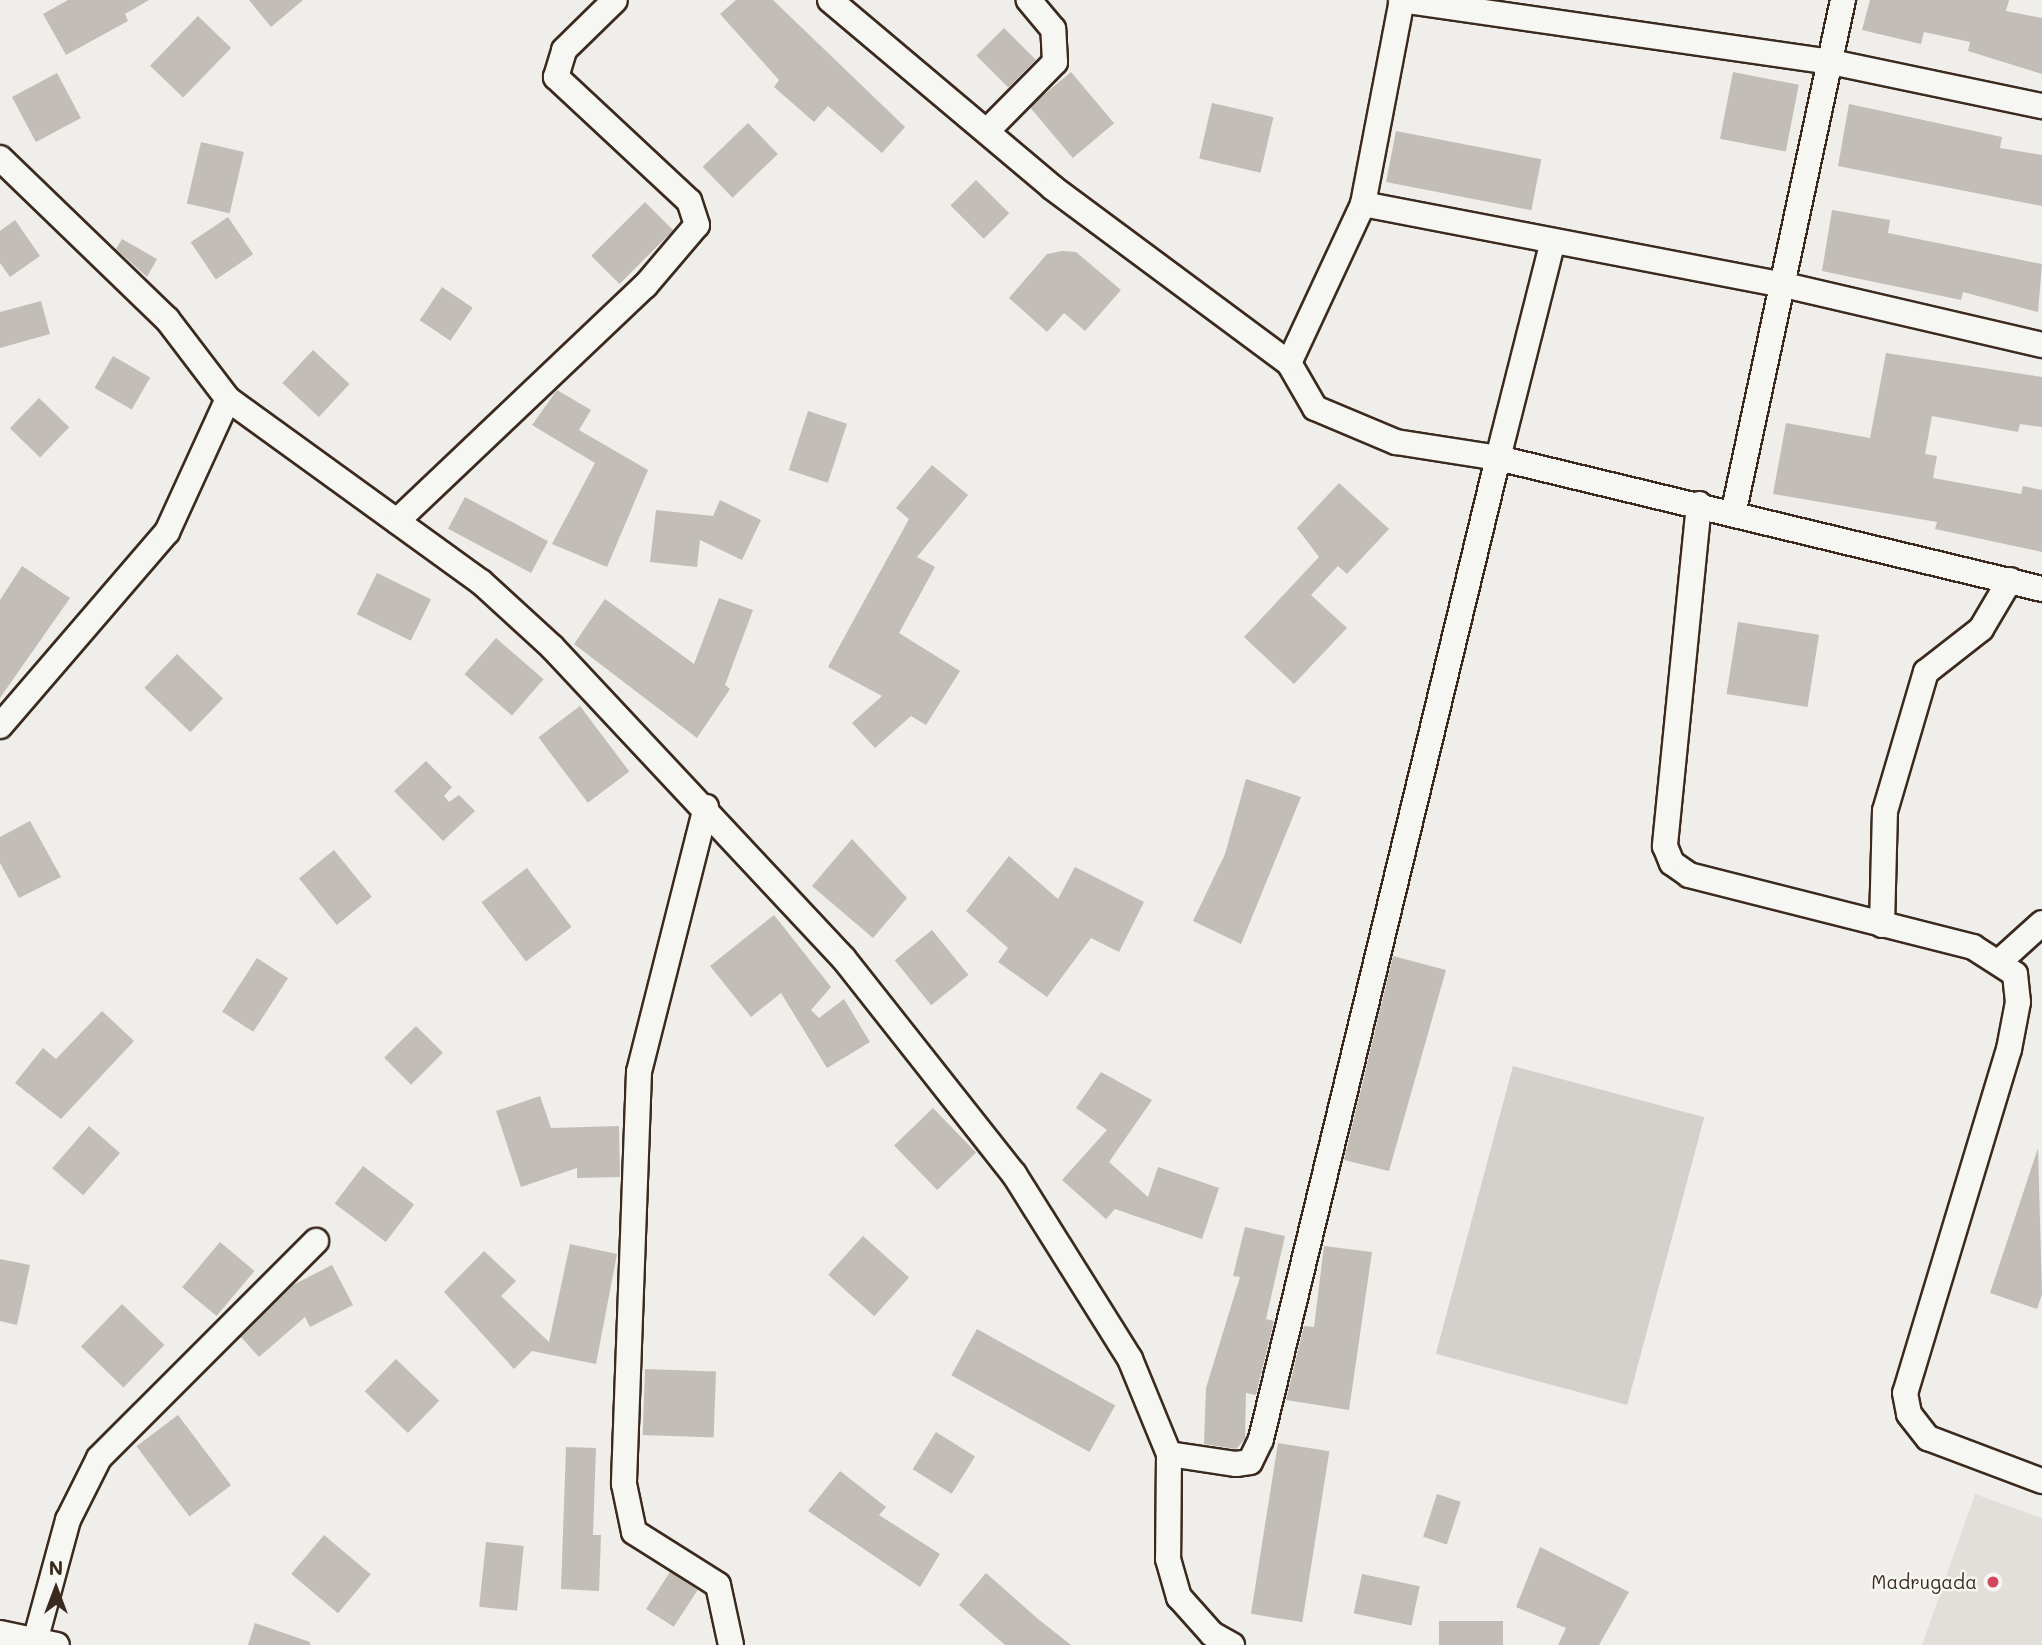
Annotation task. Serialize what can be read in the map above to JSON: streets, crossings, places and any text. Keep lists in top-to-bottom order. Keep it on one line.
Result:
{"places":["Madrugada"],"north":"top"}
